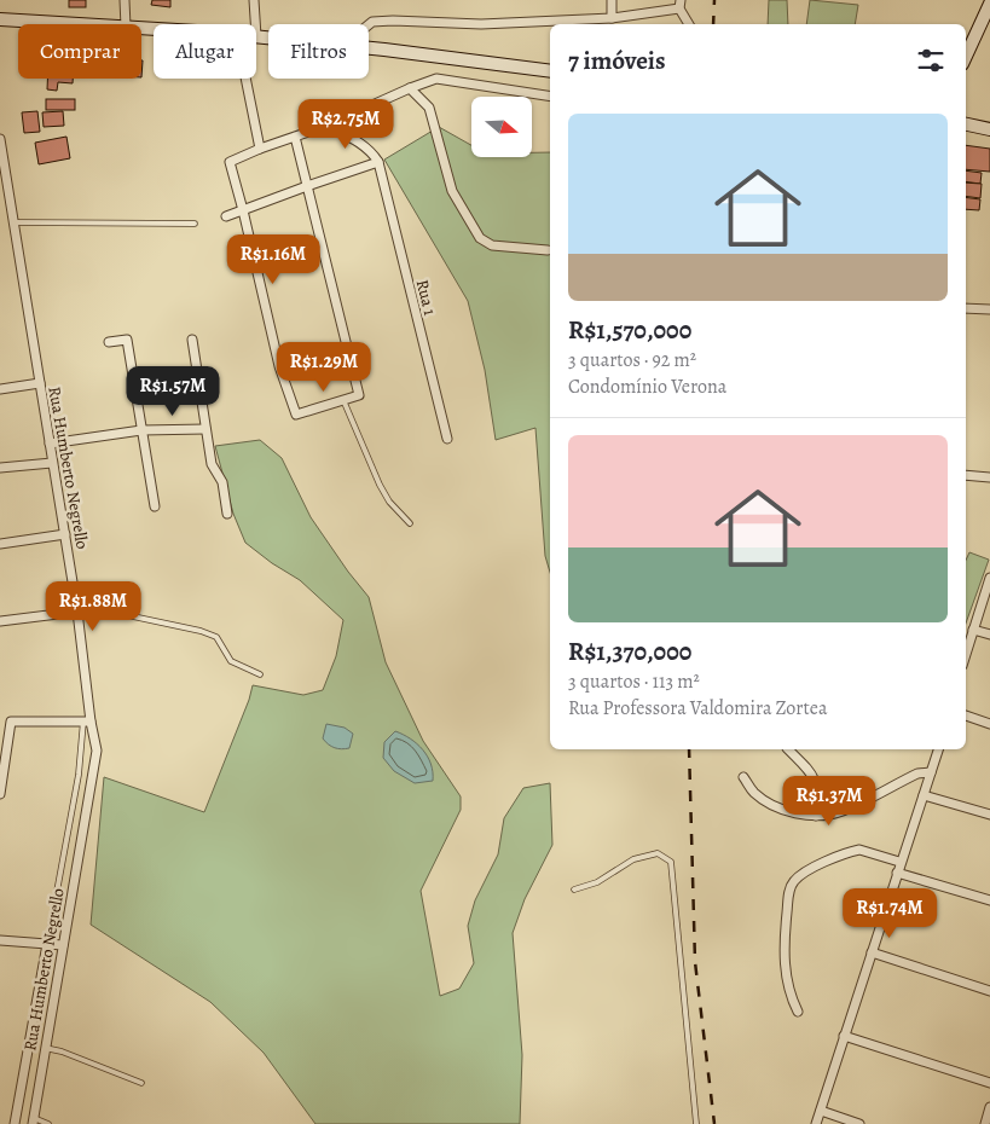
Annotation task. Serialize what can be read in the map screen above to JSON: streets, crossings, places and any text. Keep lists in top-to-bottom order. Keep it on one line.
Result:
{"streets":{"street":["Rua 1","Rua Humberto Negrello"]},"north":"right","page":{"chip":["Comprar","Alugar","Filtros"],"heading":"7 imóveis","list":[{"name":"R$1,570,000","note":"3 quartos · 92 m² · Condomínio Verona"},{"name":"R$1,370,000","note":"3 quartos · 113 m² · Rua Professora Valdomira Zortea"}],"price":["R$2.75M","R$1.16M","R$1.29M","R$1.57M","R$1.88M","R$1.37M","R$1.74M"]}}
